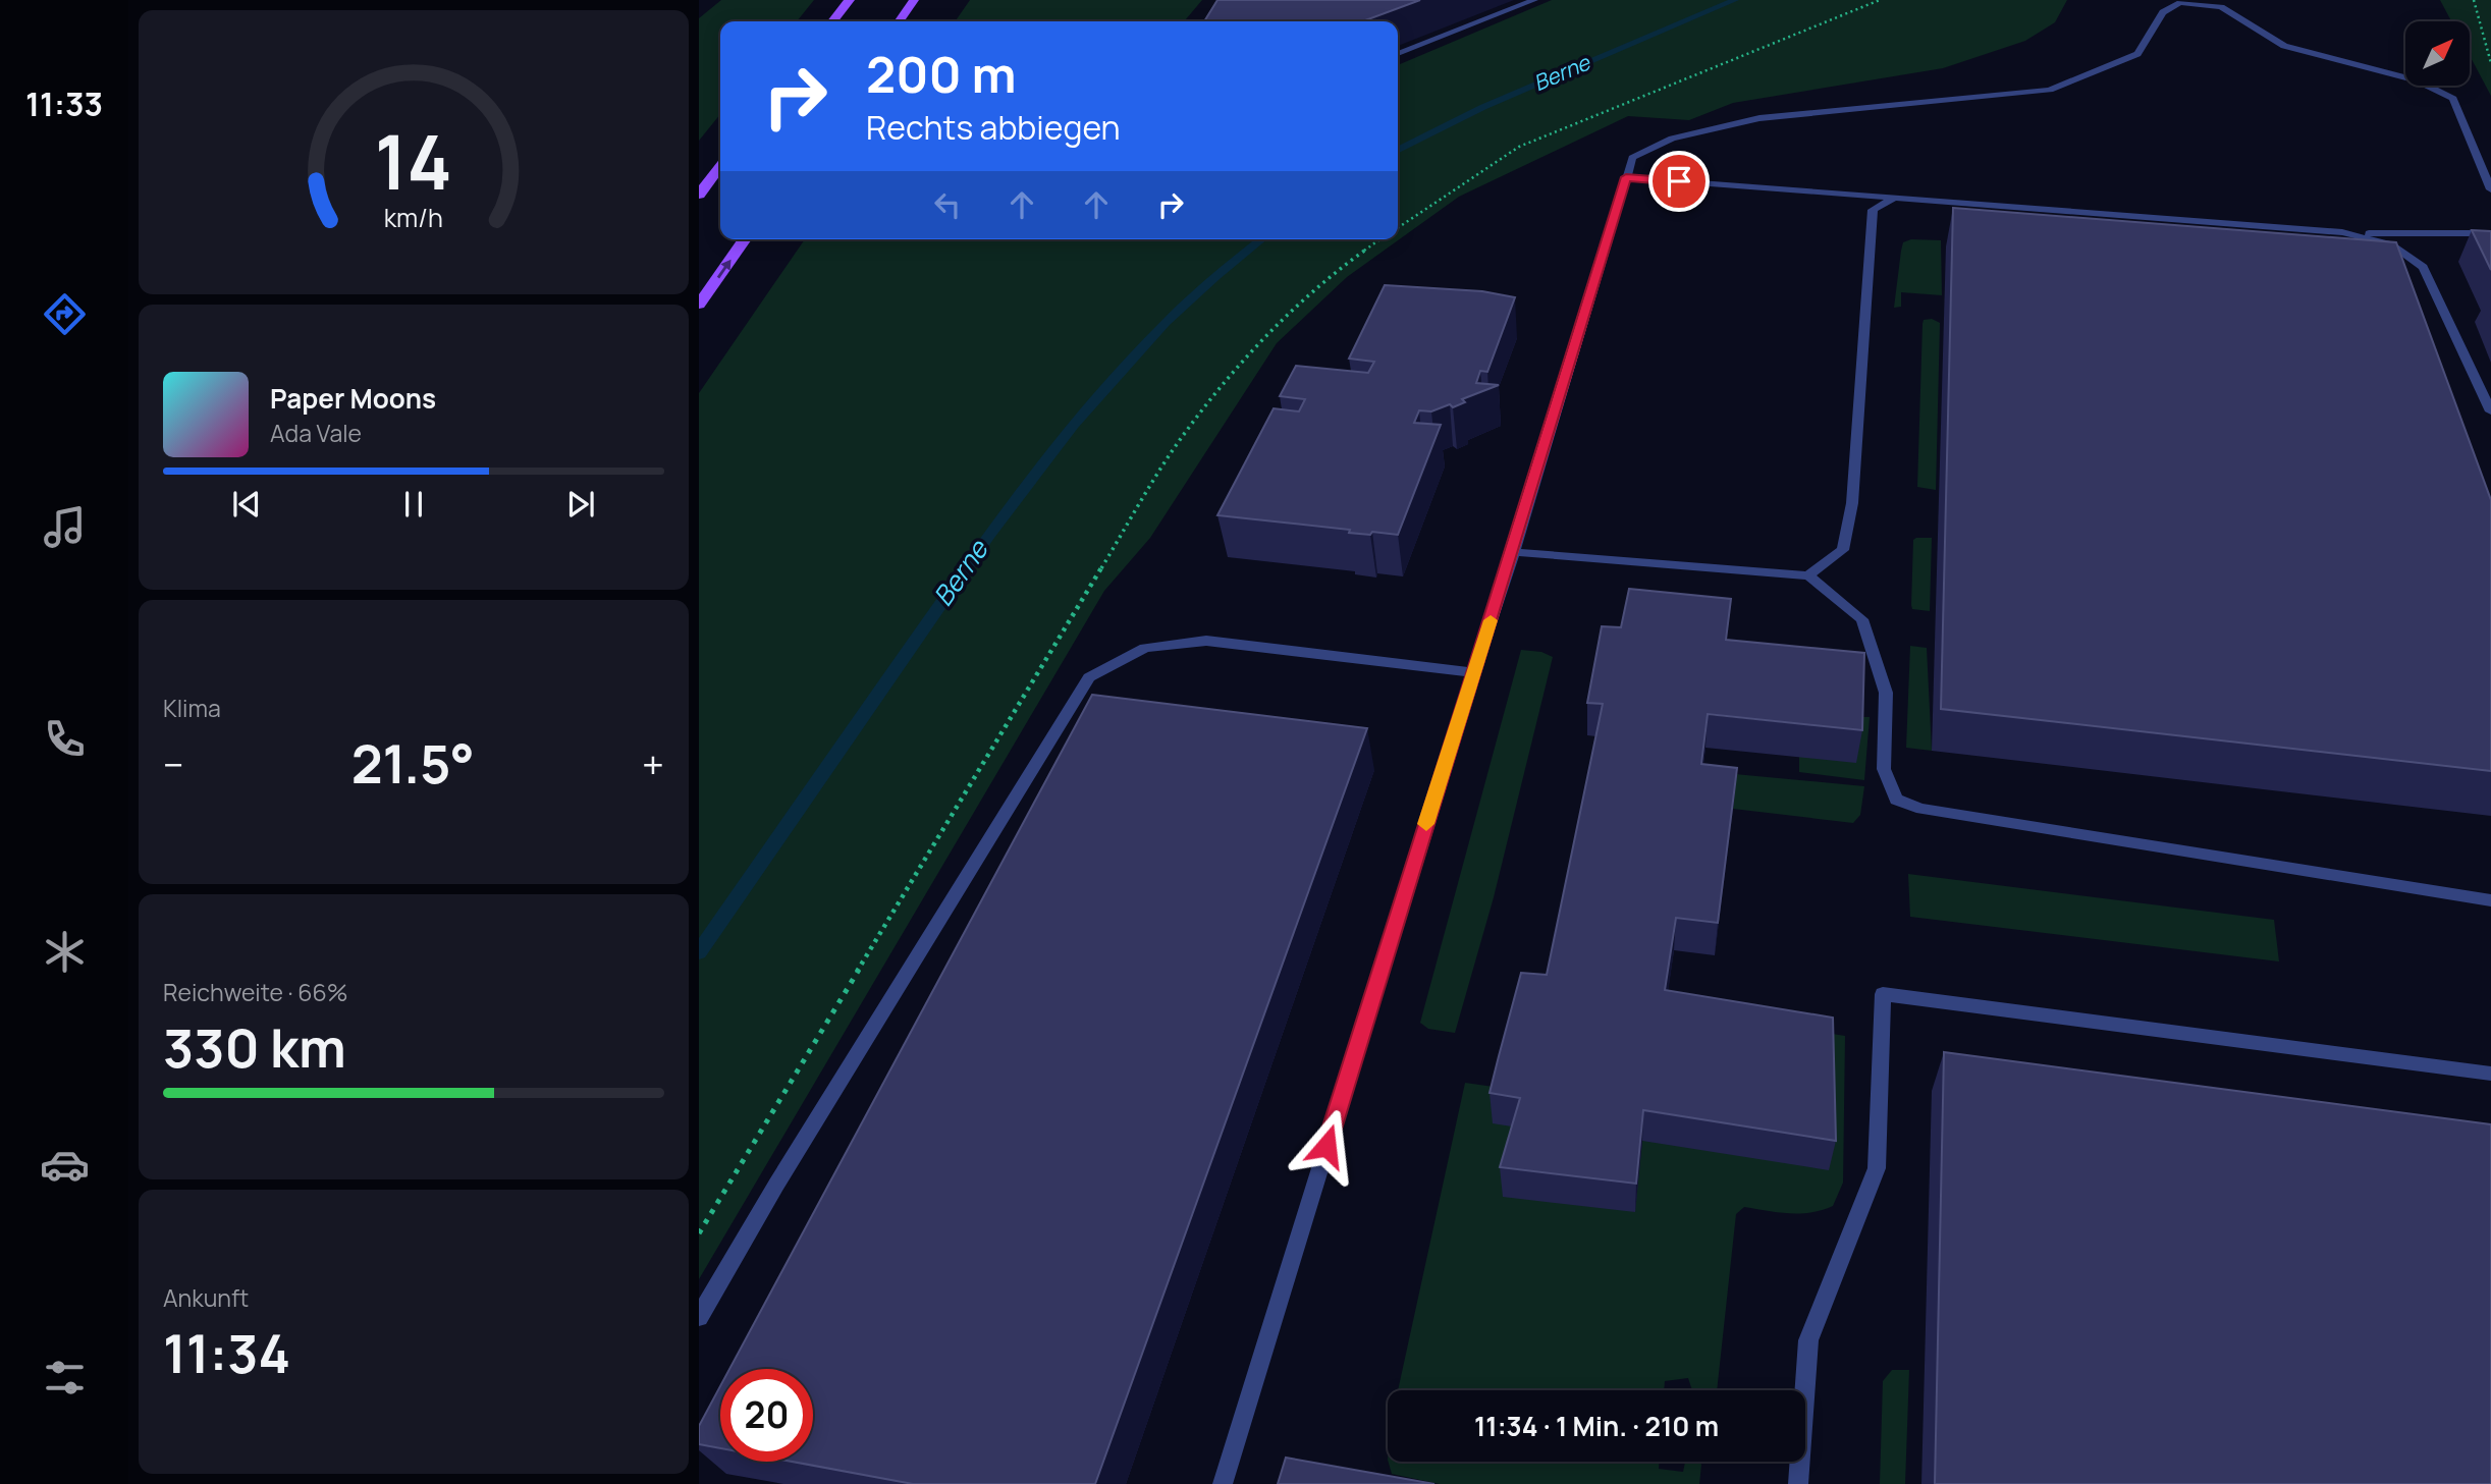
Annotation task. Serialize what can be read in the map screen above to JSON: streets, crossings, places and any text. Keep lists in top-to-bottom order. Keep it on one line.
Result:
{"water":["Berne"],"north":"top right","page":{"tabs":"11:33","turn":["200 m","Rechts abbiegen"],"song":["Paper Moons","Ada Vale"],"tile":["Klima",["Reichweite · 66%","330 km"],["Ankunft","11:34"]],"heat":["−","21.5°","+"],"limit":"20","trip":"11:34 · 1 Min. · 210 m","gauge":["14","km/h"]}}
